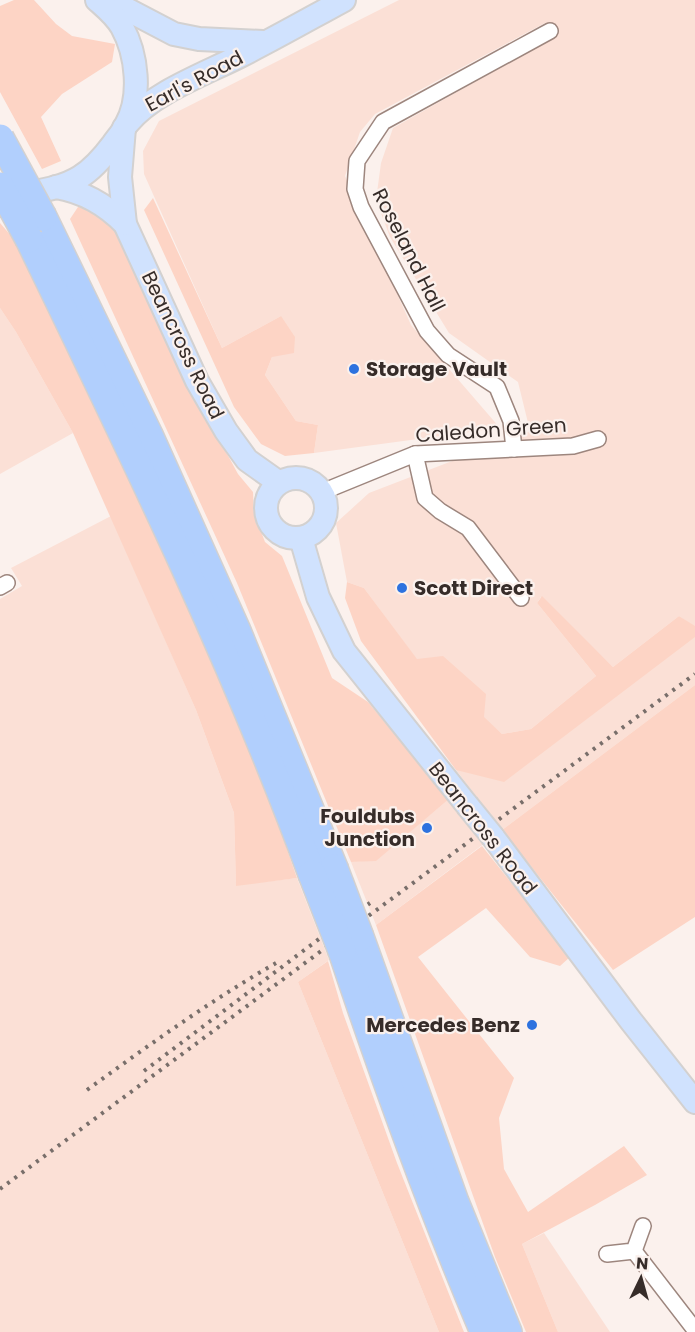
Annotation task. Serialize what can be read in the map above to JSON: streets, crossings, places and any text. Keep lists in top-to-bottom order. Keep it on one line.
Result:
{"streets":{"main road":["Earl's Road","Beancross Road"],"street":["Roseland Hall","Caledon Green"]},"crossings":[["Earl's Road","Beancross Road"],["Roseland Hall","Caledon Green"],["Beancross Road","Caledon Green"]],"places":["Storage Vault","Scott Direct","Fouldubs Junction","Mercedes Benz"],"north":"top"}
